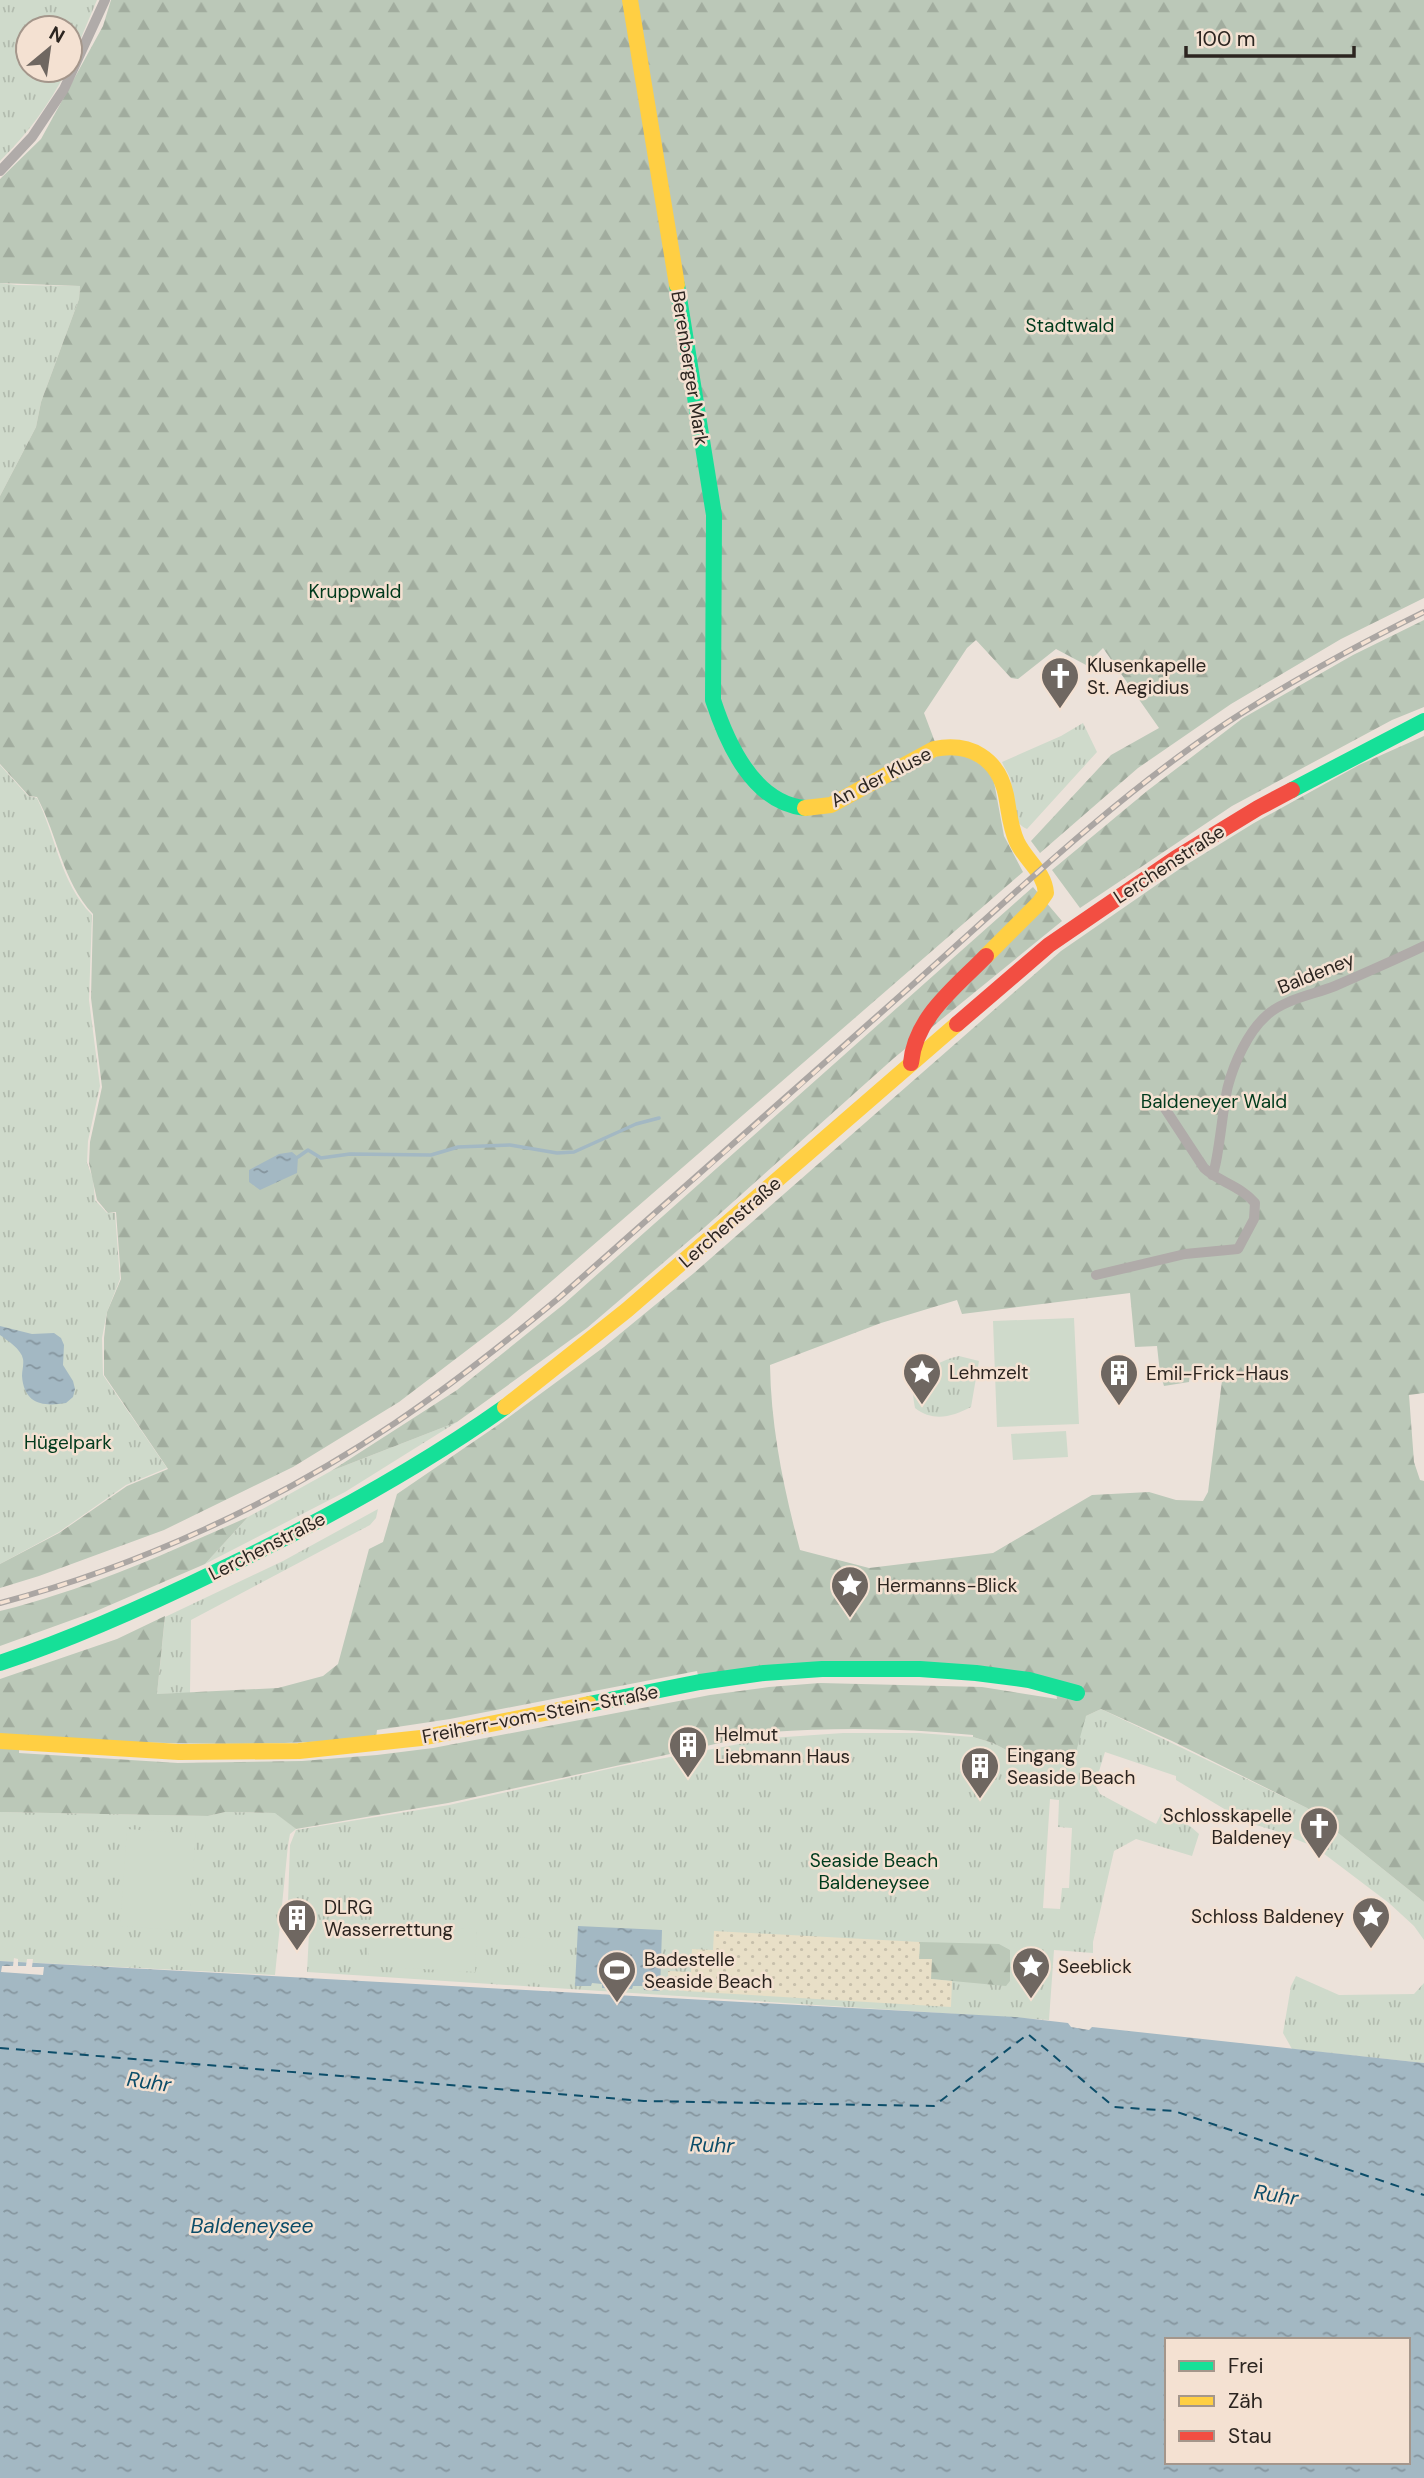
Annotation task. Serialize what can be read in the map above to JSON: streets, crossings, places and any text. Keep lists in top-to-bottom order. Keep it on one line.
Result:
{"streets":{"street":["Berenberger Mark","An der Kluse","Lerchenstraße","Baldeney","Freiherr-vom-Stein-Straße"]},"crossings":[["Berenberger Mark","An der Kluse"],["An der Kluse","Lerchenstraße"]],"water":["Ruhr","Baldeneysee"],"parks":["Stadtwald","Kruppwald","Baldeneyer Wald","Hügelpark","Seaside Beach Baldeneysee"],"places":{"church":["Klusenkapelle St. Aegidius","Schlosskapelle Baldeney"],"place":["Lehmzelt","Hermanns-Blick","Schloss Baldeney","Seeblick"],"building":["Emil-Frick-Haus","Helmut Liebmann Haus","Eingang Seaside Beach","DLRG Wasserrettung"],"sports":["Badestelle Seaside Beach"]},"legend":["Frei","Zäh","Stau"],"scale_bar":"100 m","north":"top right"}
